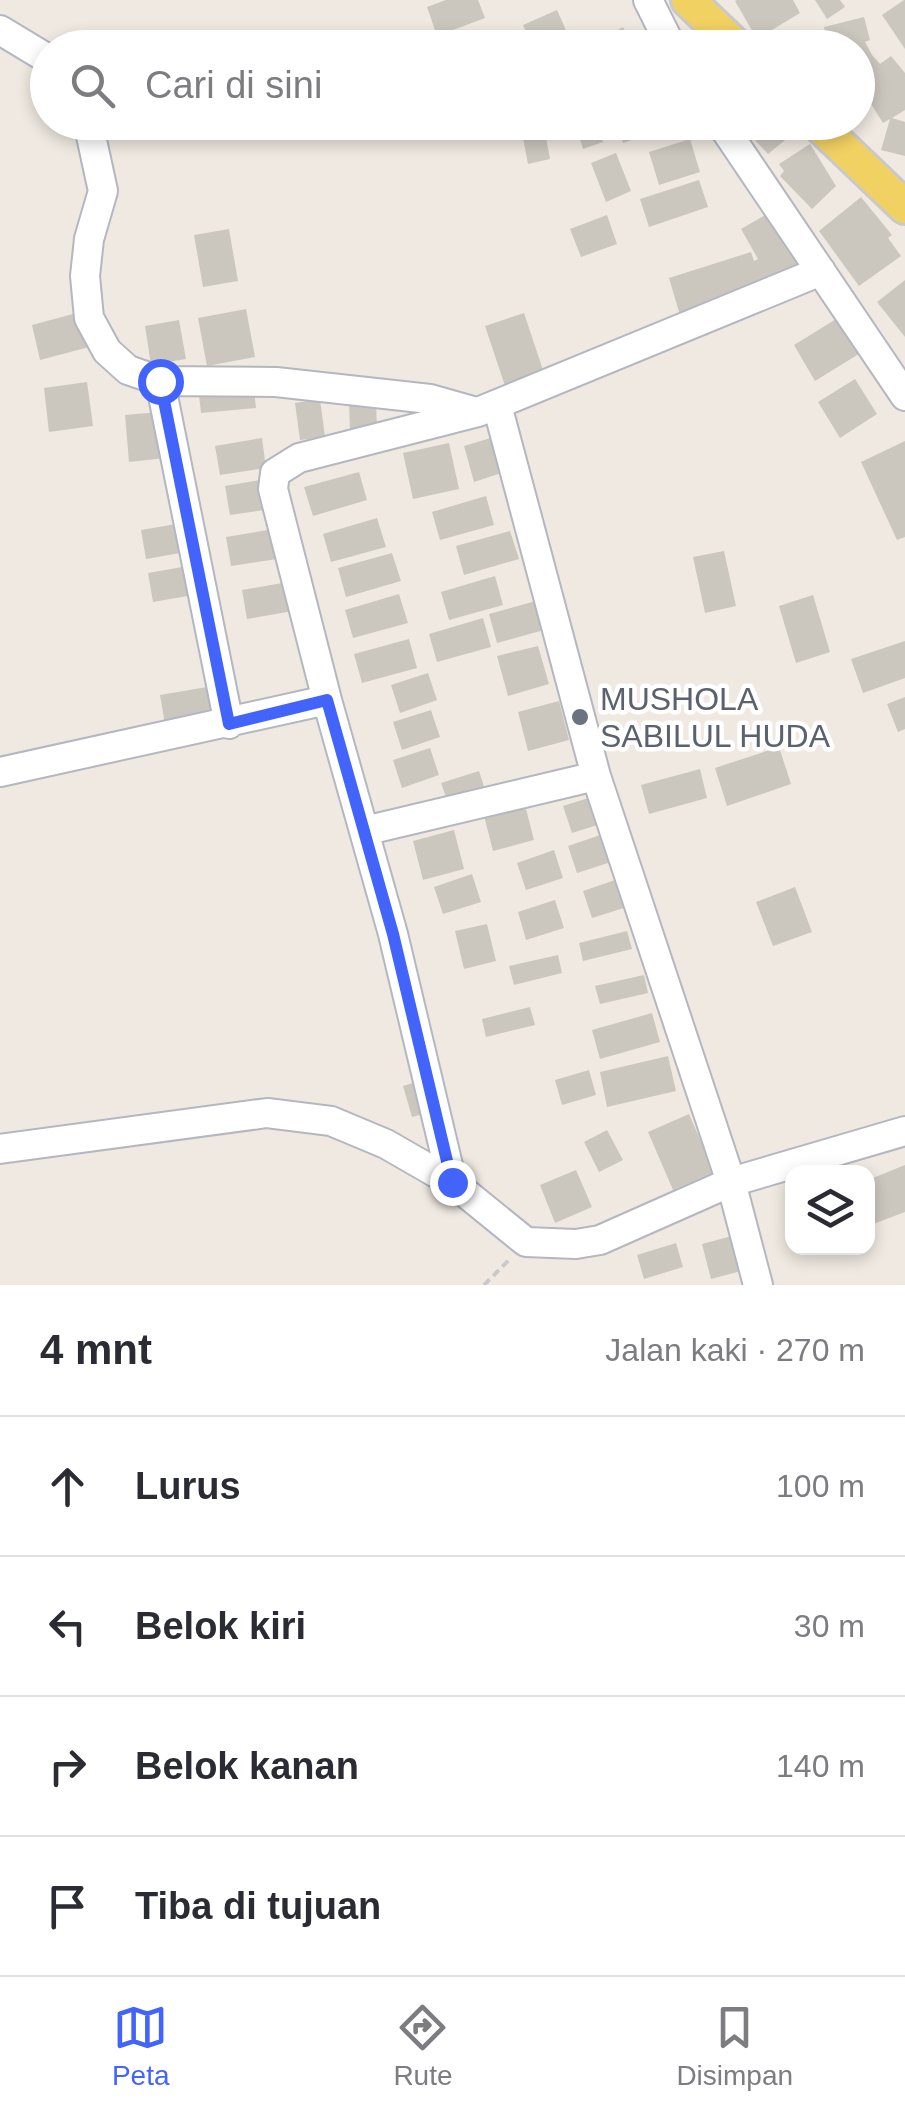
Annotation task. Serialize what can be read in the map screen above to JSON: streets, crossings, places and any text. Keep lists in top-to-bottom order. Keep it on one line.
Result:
{"places":["MUSHOLA SABILUL HUDA"],"page":{"search":"Cari di sini","heading":["4 mnt","Jalan kaki · 270 m"],"list":[["Lurus","100 m"],["Belok kiri","30 m"],["Belok kanan","140 m"],"Tiba di tujuan"],"nav":["Peta","Rute","Disimpan"]}}
